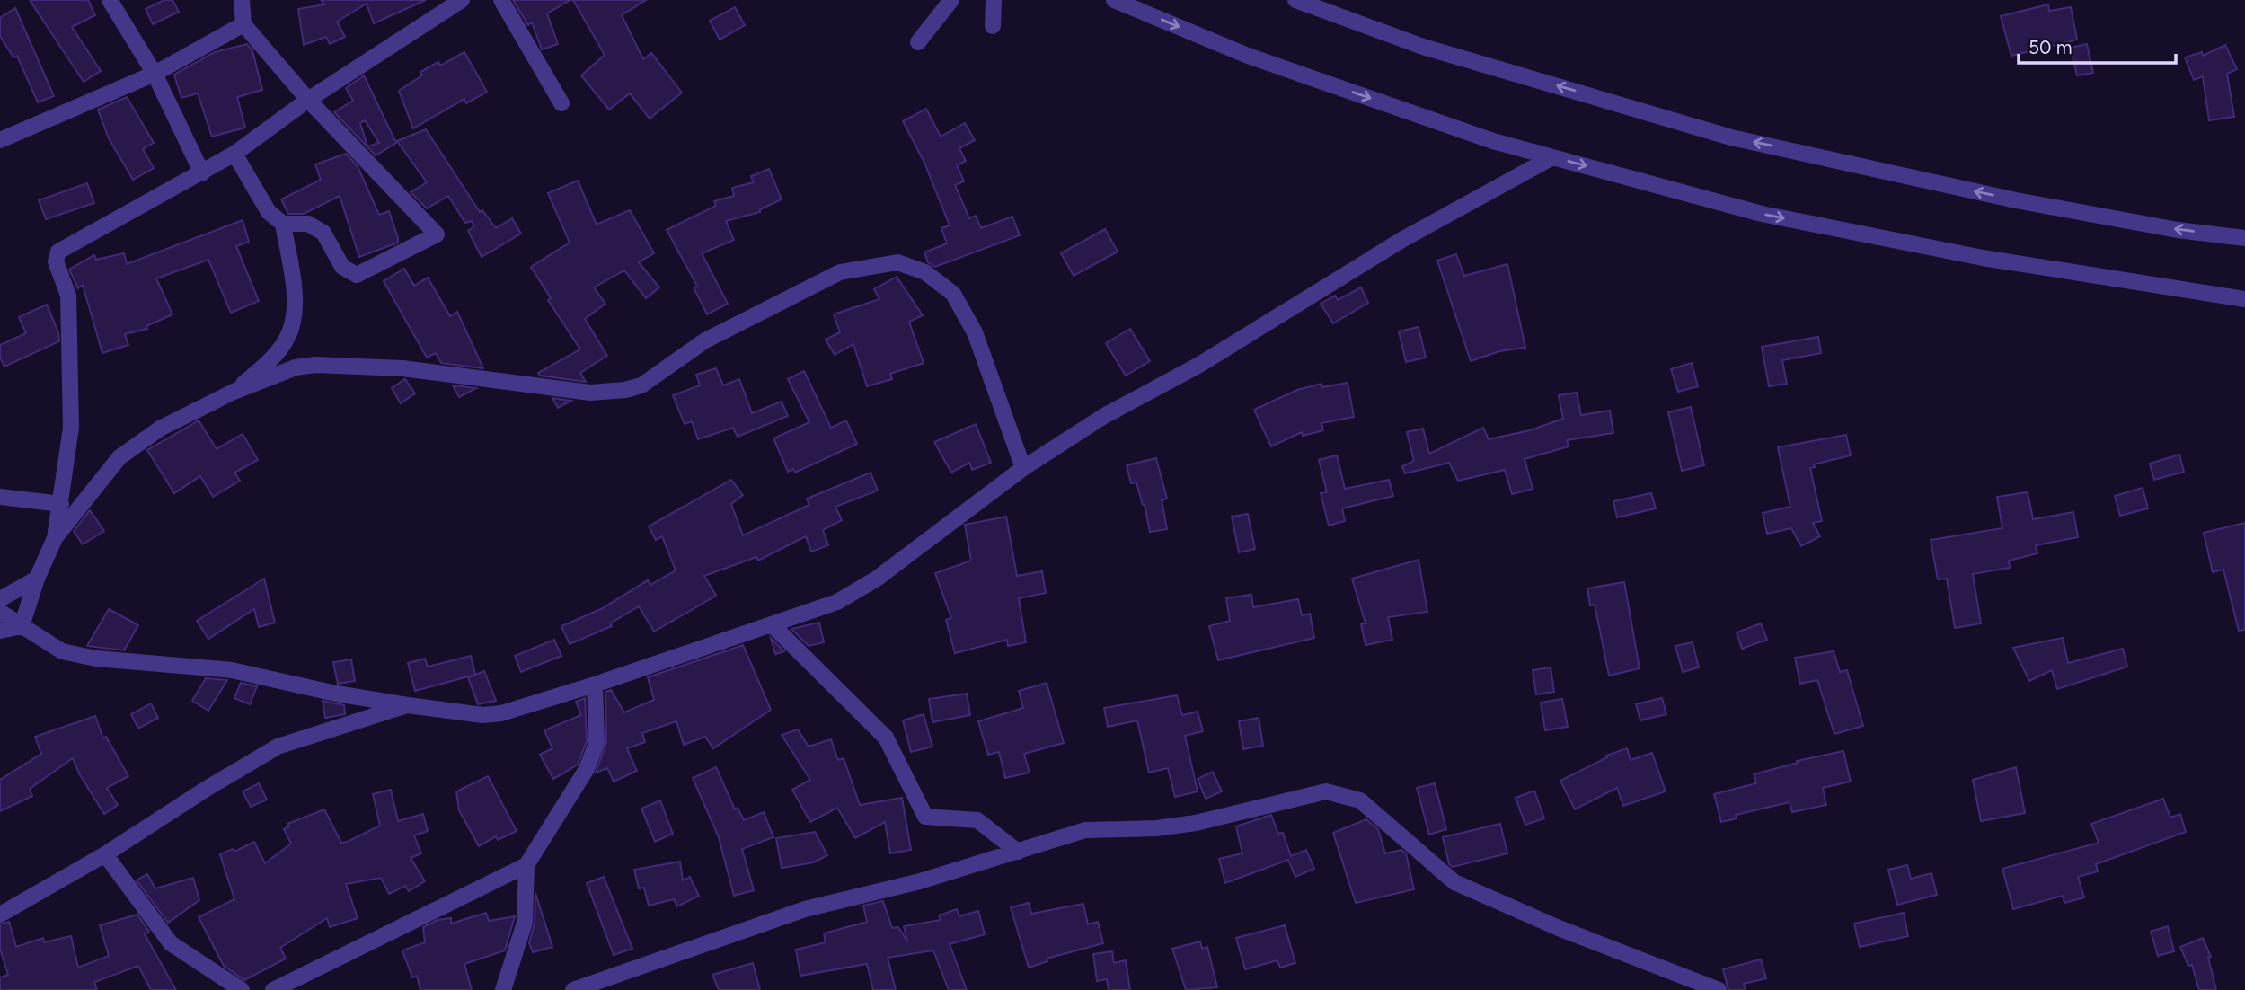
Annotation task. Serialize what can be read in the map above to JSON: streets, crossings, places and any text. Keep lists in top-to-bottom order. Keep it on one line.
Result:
{"scale_bar":"50 m"}
